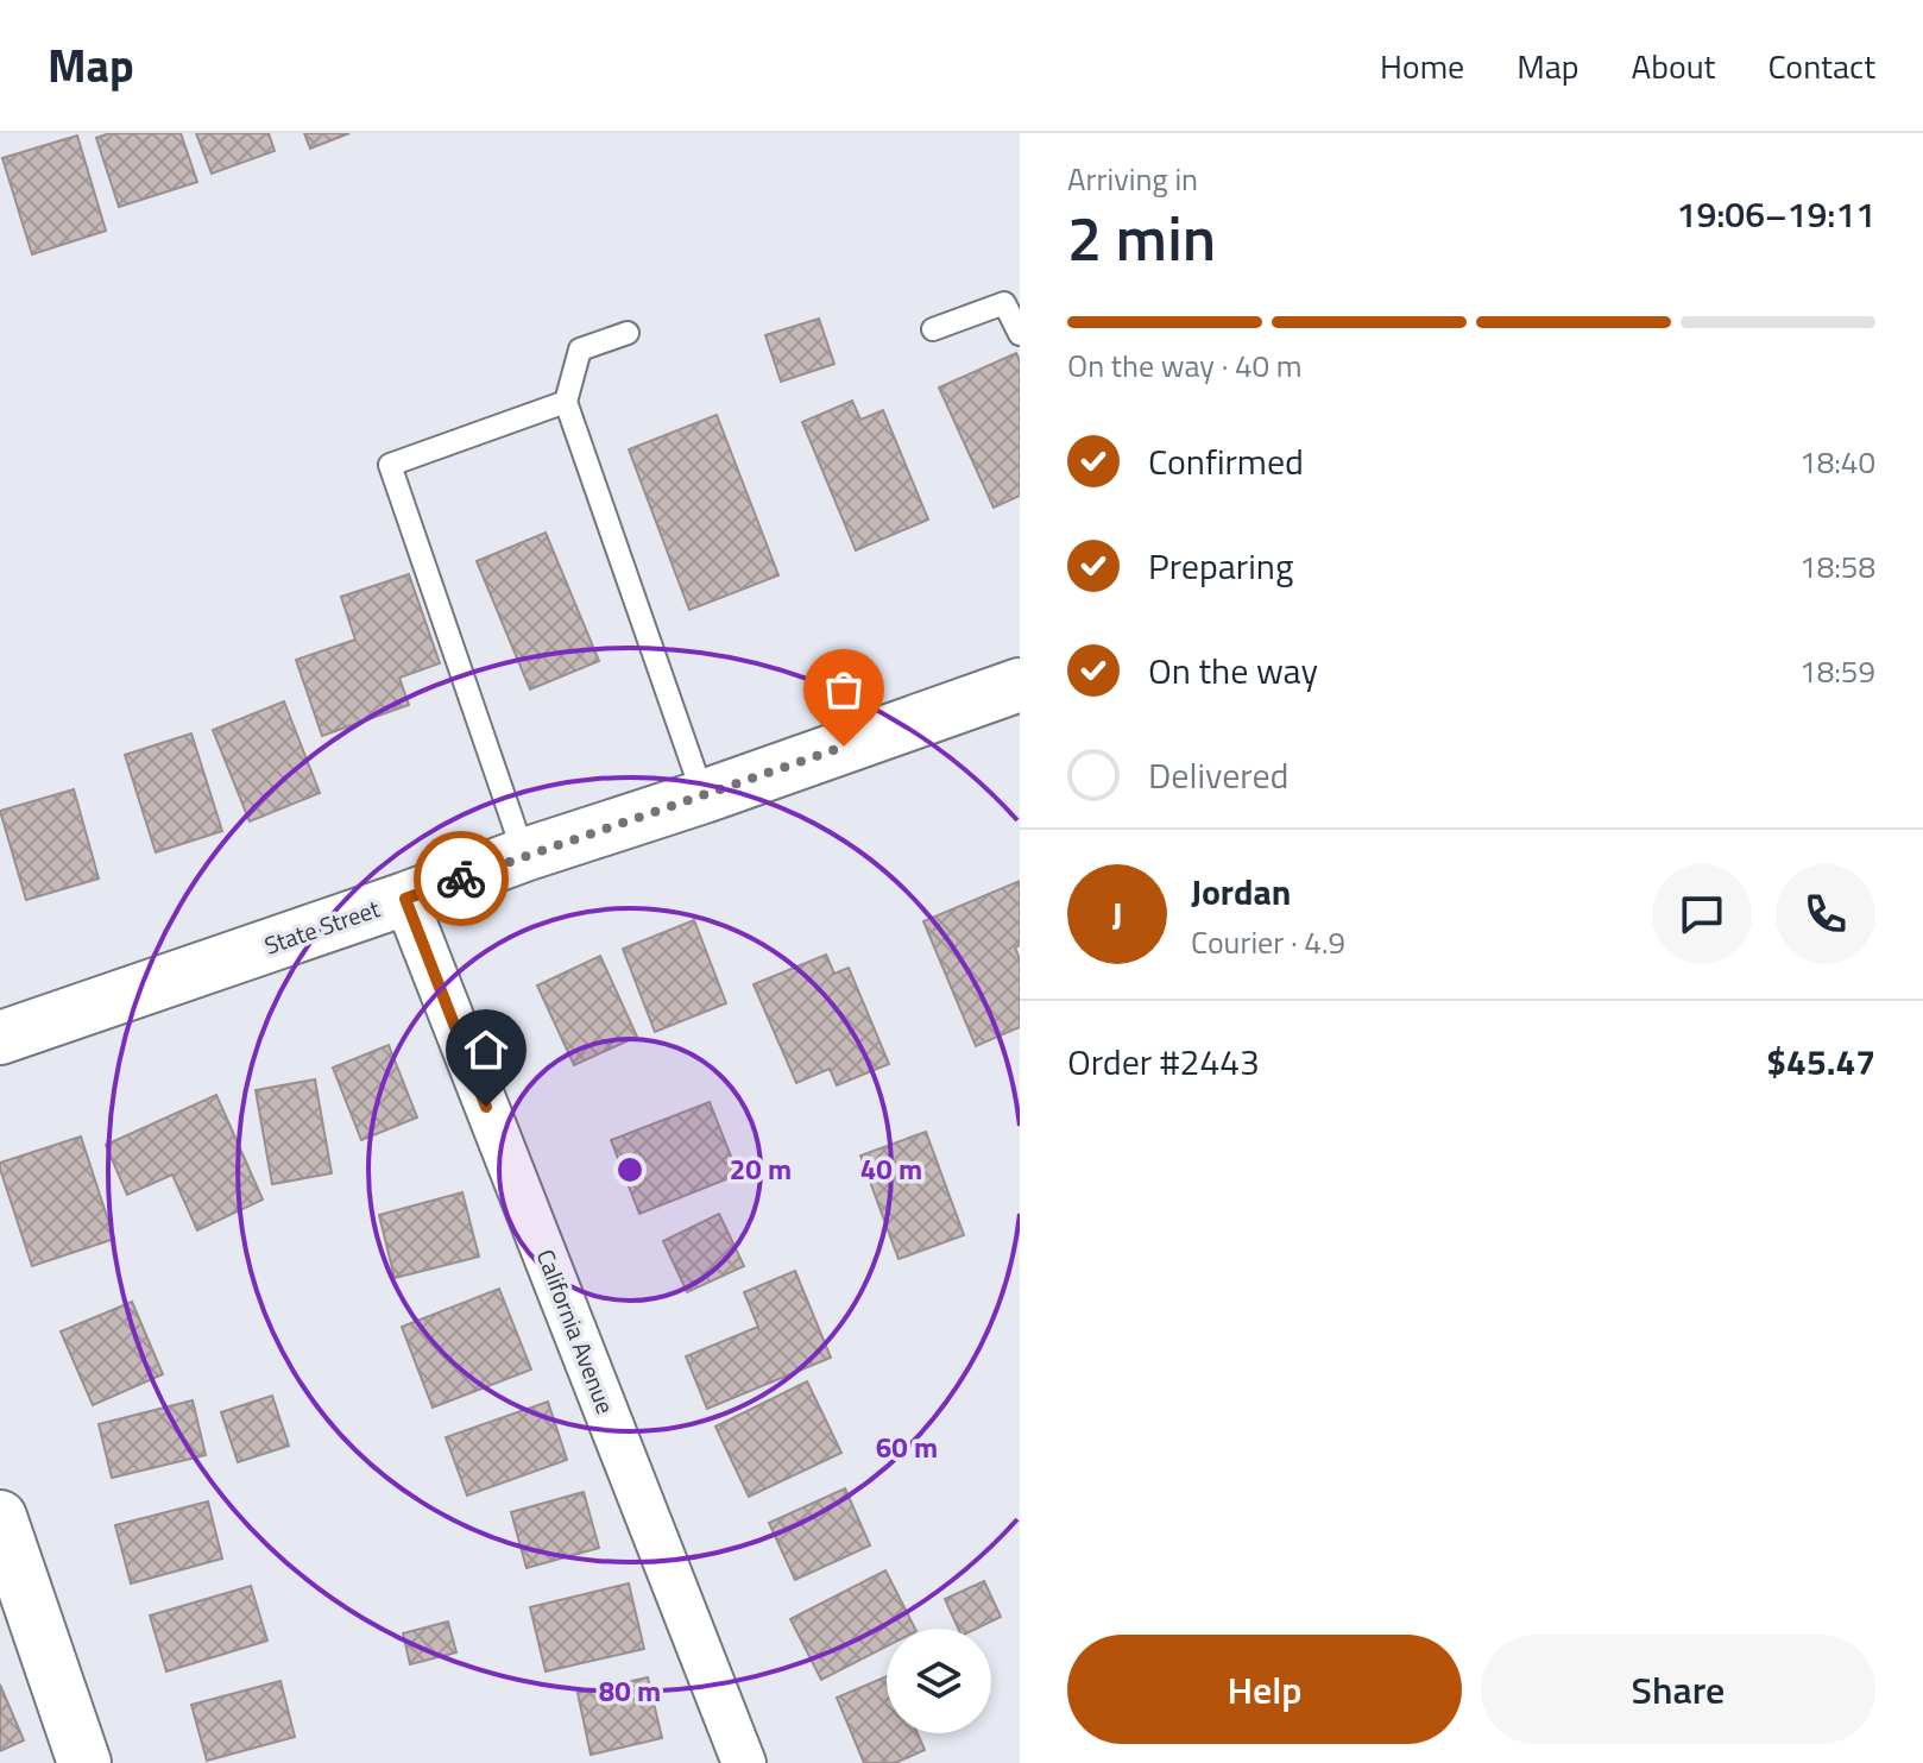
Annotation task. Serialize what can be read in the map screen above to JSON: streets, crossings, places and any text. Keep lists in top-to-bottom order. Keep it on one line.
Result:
{"streets":{"main road":["State Street"],"street":["California Avenue"]},"crossings":[["State Street","California Avenue"]],"page":{"header":"Map","nav":["Home","Map","About","Contact"],"heading":["2 min","Arriving in","19:06–19:11"],"panel":["Jordan","Courier · 4.9","Order #2443","$45.47"],"bar":"On the way · 40 m","list":[["Confirmed","18:40"],["Preparing","18:58"],["On the way","18:59"],"Delivered"],"round":"J","buttons":["Help","Share"]},"rings":["20 m","40 m","60 m","80 m"]}
